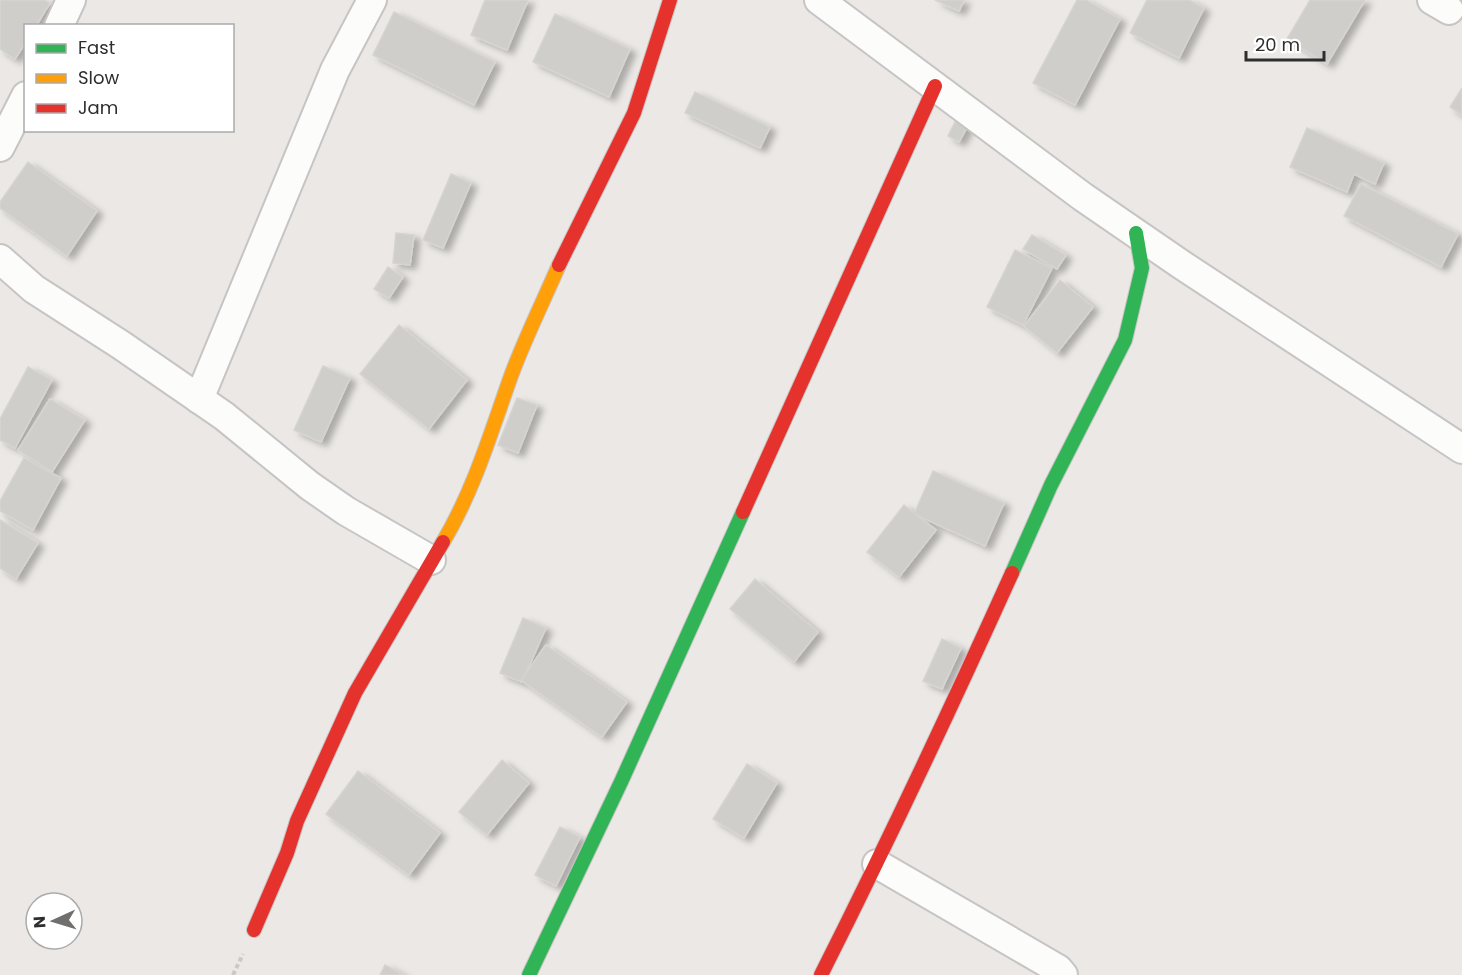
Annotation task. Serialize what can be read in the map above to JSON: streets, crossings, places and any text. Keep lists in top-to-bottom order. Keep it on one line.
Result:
{"legend":["Fast","Slow","Jam"],"scale_bar":"20 m","north":"left"}
